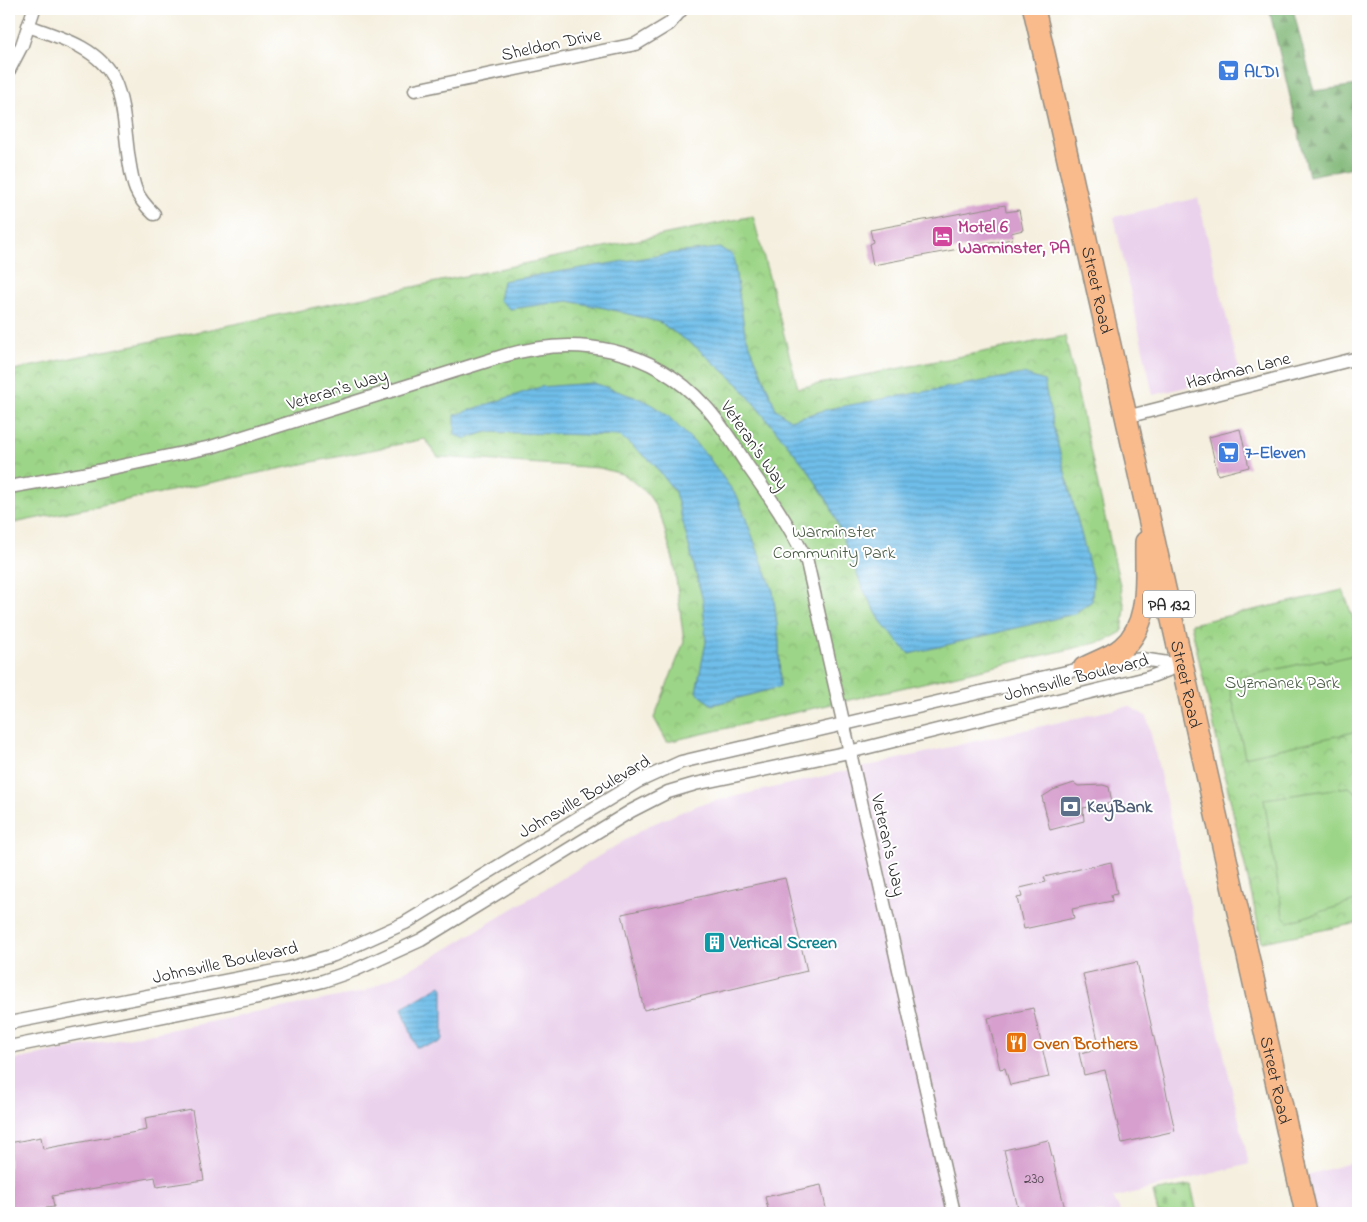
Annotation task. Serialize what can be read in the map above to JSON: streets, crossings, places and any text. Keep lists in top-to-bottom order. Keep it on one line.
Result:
{"streets":{"main road":["Street Road","PA 132"],"street":["Sheldon Drive","Hardman Lane","Veteran's Way","Johnsville Boulevard"]},"crossings":[["Street Road","Hardman Lane"],["Street Road","Johnsville Boulevard"],["Veteran's Way","Johnsville Boulevard"]],"parks":["Warminster Community Park","Syzmanek Park"],"places":{"supermarket":["ALDI","7-Eleven"],"hotel":["Motel 6 Warminster, PA"],"bank":["KeyBank"],"building":["Vertical Screen"],"restaurant":["Oven Brothers"]},"house_numbers":["230"]}
